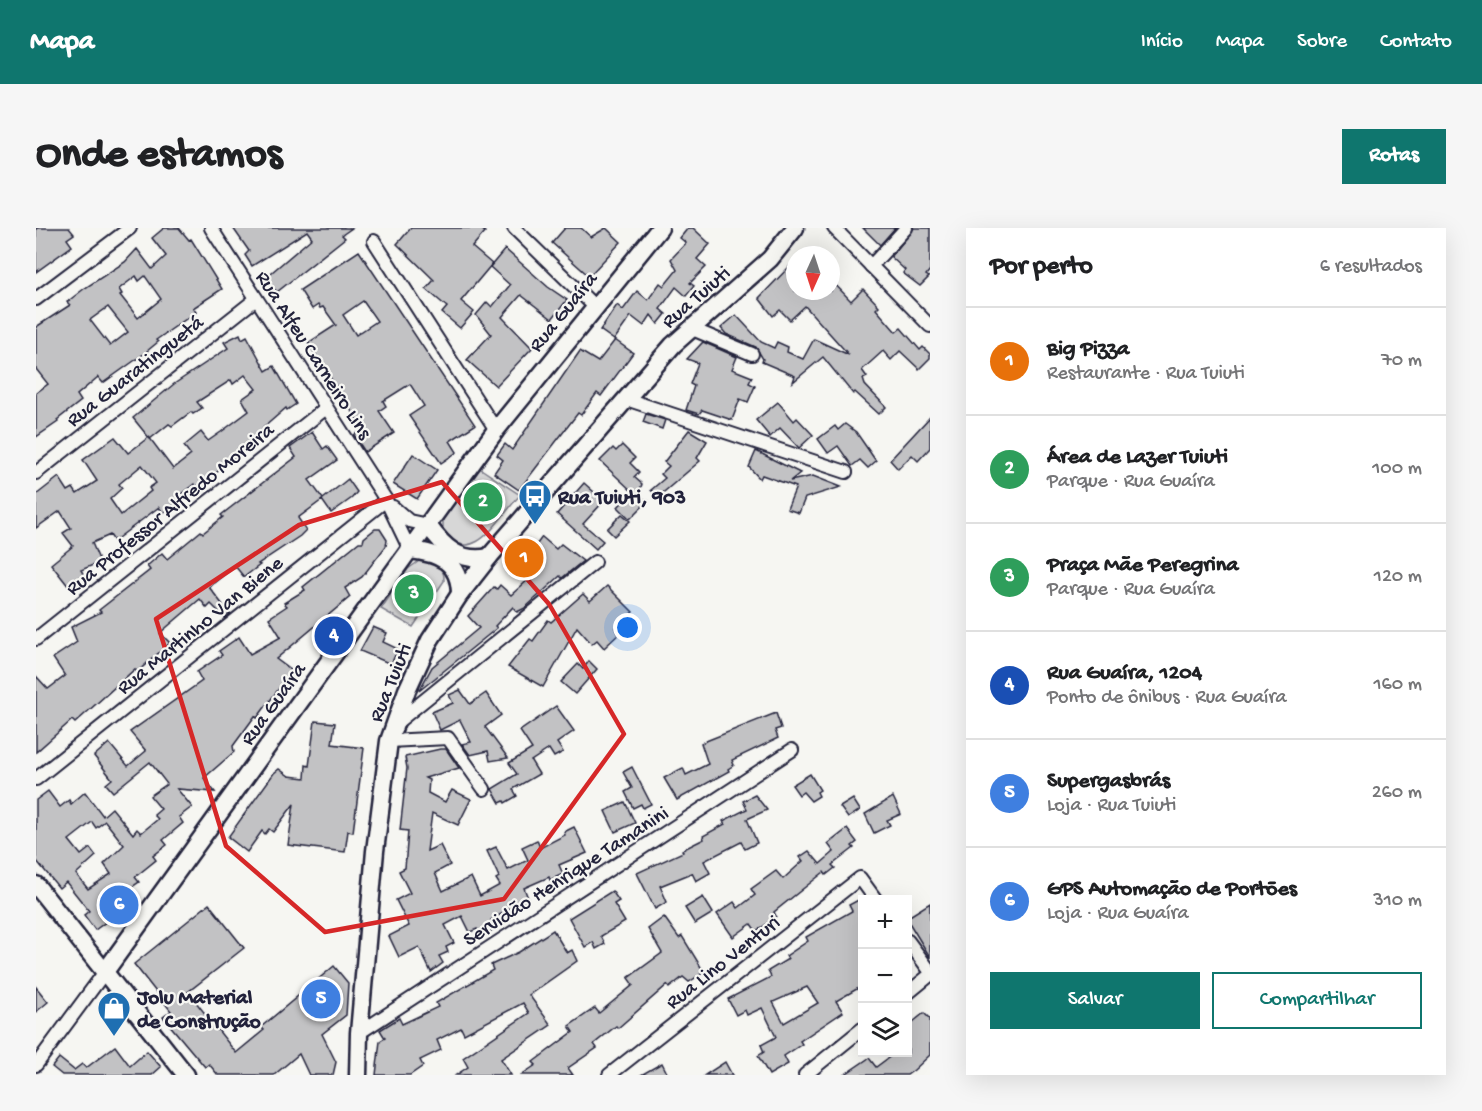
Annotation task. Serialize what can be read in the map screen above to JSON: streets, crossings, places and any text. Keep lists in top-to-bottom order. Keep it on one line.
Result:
{"streets":{"main road":["Rua Tuiuti","Rua Guaíra"],"street":["Rua Alfeu Carneiro Lins","Rua Guaratinguetá","Rua Professor Alfredo Moreira","Rua Martinho Van Biene","Servidão Henrique Tamanini","Rua Lino Venturi"]},"crossings":[["Rua Tuiuti","Servidão Henrique Tamanini"],["Rua Guaíra","Rua Alfeu Carneiro Lins"],["Rua Alfeu Carneiro Lins","Rua Guaratinguetá"],["Rua Alfeu Carneiro Lins","Rua Professor Alfredo Moreira"],["Rua Alfeu Carneiro Lins","Rua Martinho Van Biene"]],"places":{"bus stop":["Rua Tuiuti, 903"],"shop":["Jolu Material de Construção"]},"north":"bottom","page":{"header":"Mapa","nav":["Início","Mapa","Sobre","Contato"],"buttons":["Rotas",["Salvar","Compartilhar"]],"title":"Onde estamos","heading":["Por perto","6 resultados"],"list":[{"mark":"1","name":"Big Pizza","note":"Restaurante · Rua Tuiuti","value":"70 m"},{"mark":"2","name":"Área de Lazer Tuiuti","note":"Parque · Rua Guaíra","value":"100 m"},{"mark":"3","name":"Praça Mãe Peregrina","note":"Parque · Rua Guaíra","value":"120 m"},{"mark":"4","name":"Rua Guaíra, 1204","note":"Ponto de ônibus · Rua Guaíra","value":"160 m"},{"mark":"5","name":"Supergasbrás","note":"Loja · Rua Tuiuti","value":"260 m"},{"mark":"6","name":"GPS Automação de Portões","note":"Loja · Rua Guaíra","value":"310 m"}],"pins":["2","1","3","4","6","5"],"map_buttons":["+","−"]}}
